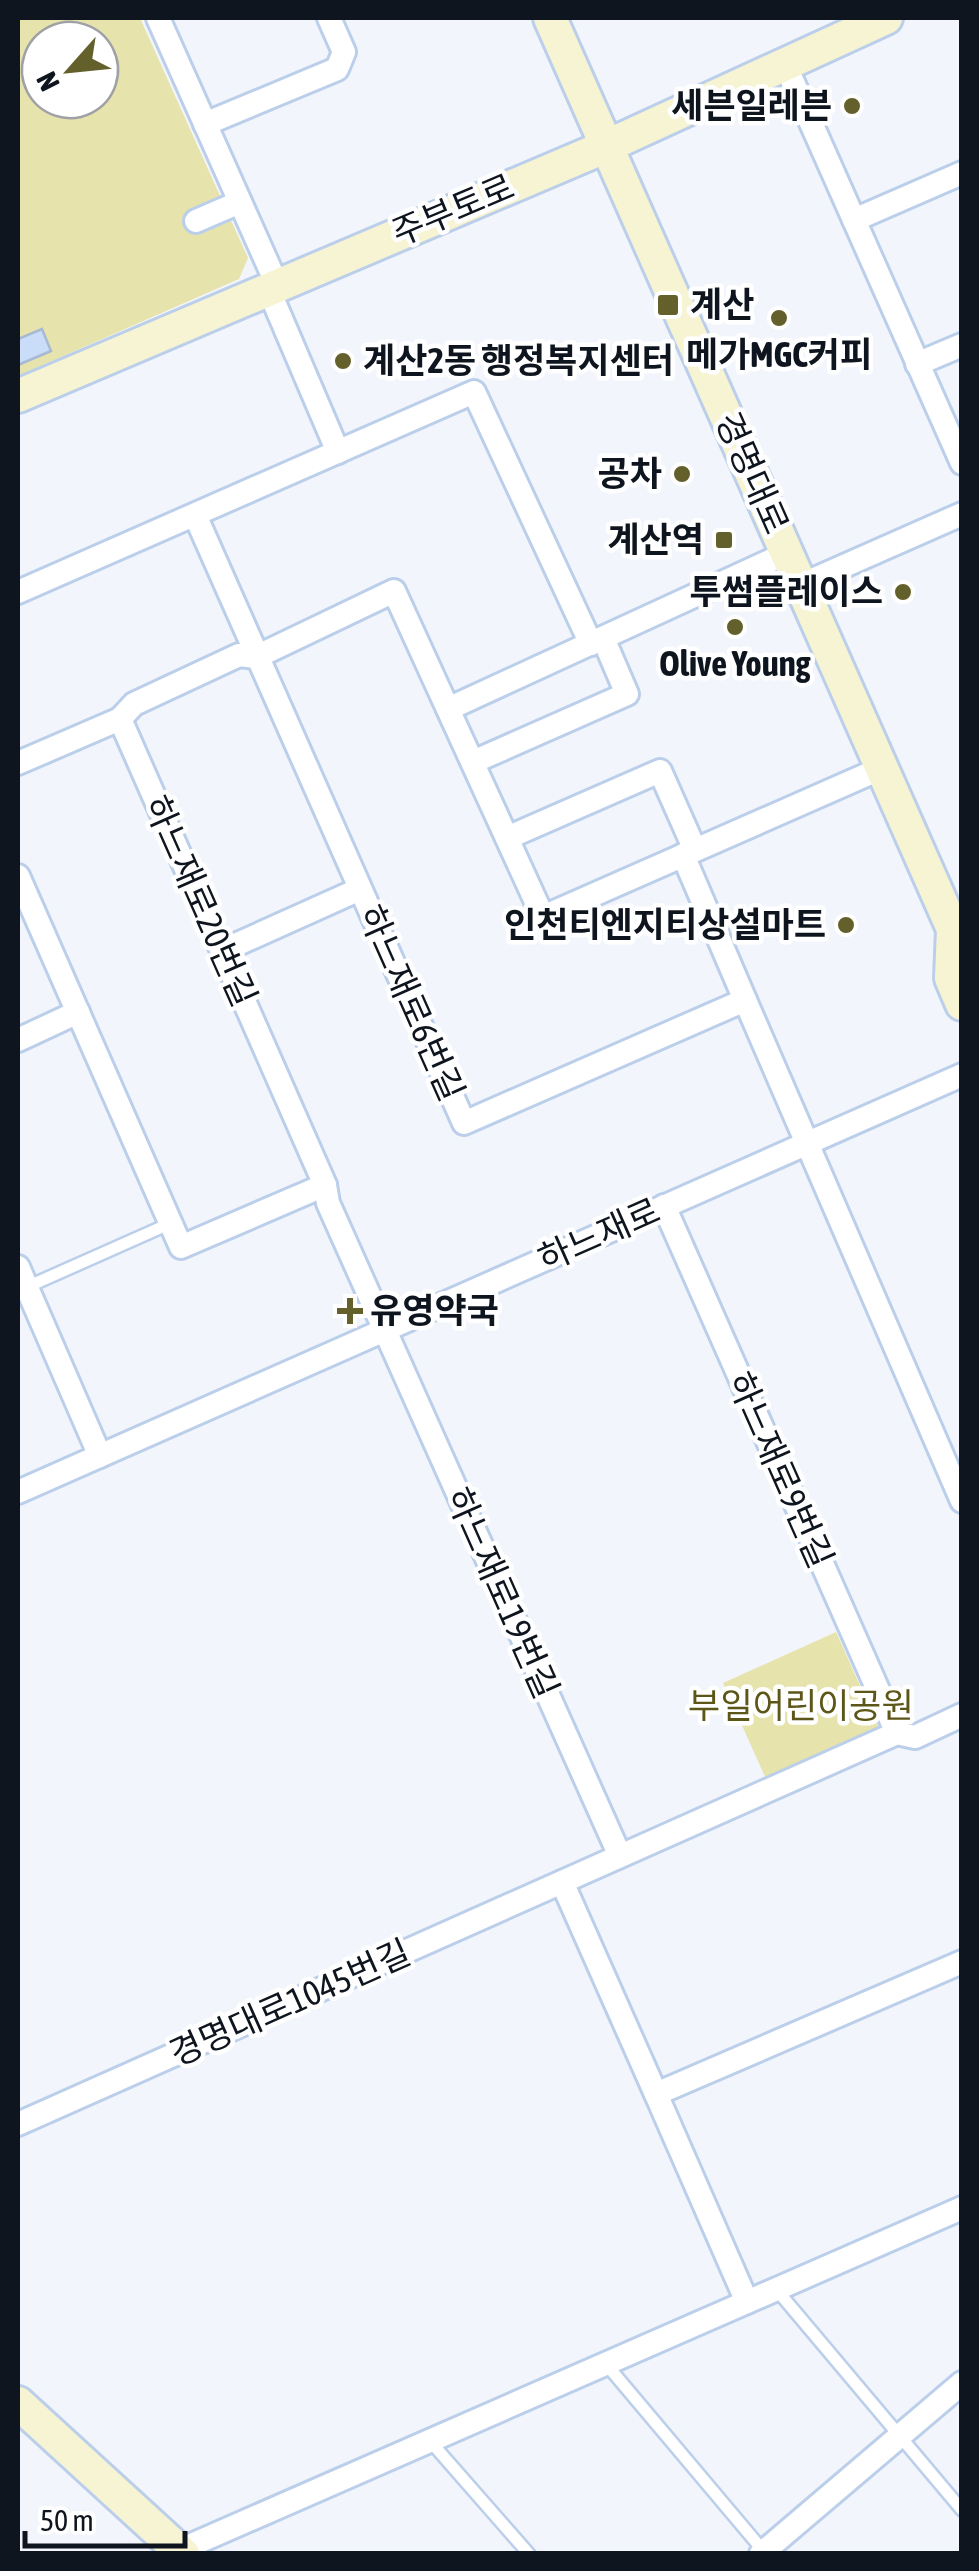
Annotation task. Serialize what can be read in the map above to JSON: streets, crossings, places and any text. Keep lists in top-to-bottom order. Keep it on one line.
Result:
{"streets":{"street":["주부토로","경명대로","하느재로20번길","하느재로6번길","하느재로","하느재로9번길","하느재로19번길","경명대로1045번길"]},"crossings":[["주부토로","경명대로"],["하느재로20번길","하느재로"],["하느재로20번길","하느재로19번길"],["하느재로","하느재로9번길"],["하느재로","하느재로19번길"],["하느재로9번길","경명대로1045번길"],["하느재로19번길","경명대로1045번길"]],"parks":["부일어린이공원"],"places":{"other":["세븐일레븐","메가MGC커피","계산2동 행정복지센터","공차","투썸플레이스","Olive Young","인천티엔지티상설마트"],"transit":["계산","계산역"],"health":["유영약국"]},"scale_bar":"50 m","north":"bottom left"}
